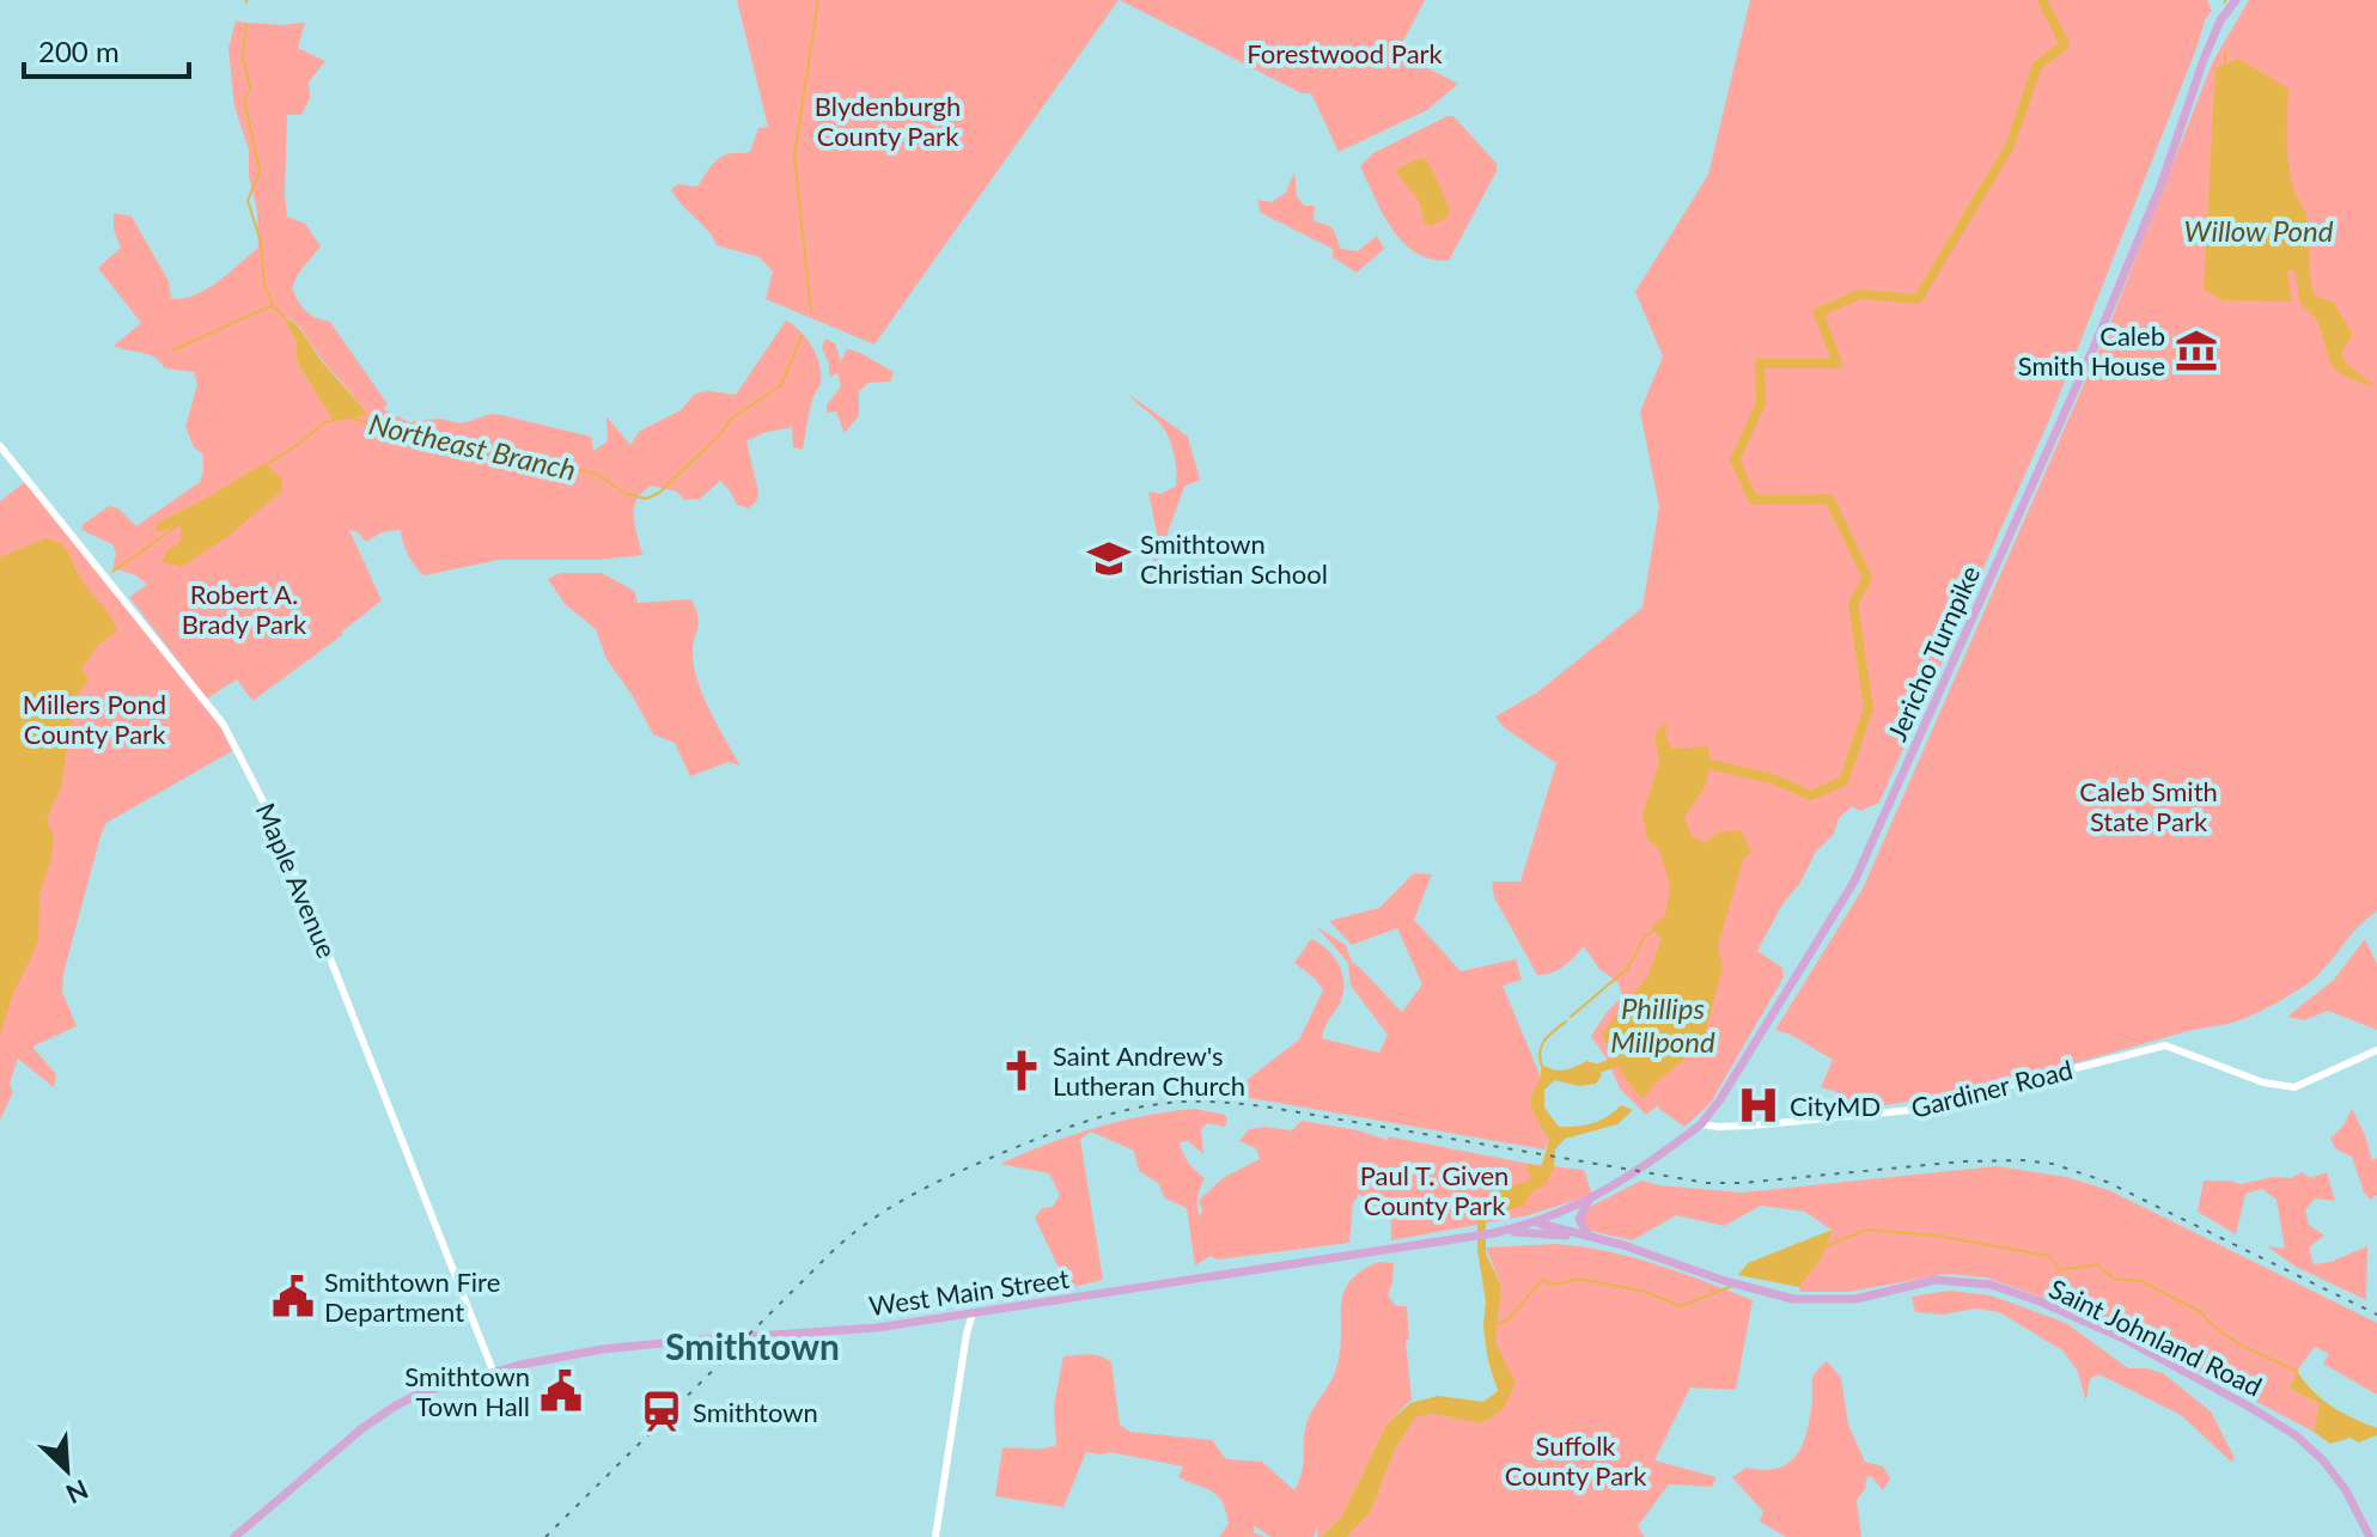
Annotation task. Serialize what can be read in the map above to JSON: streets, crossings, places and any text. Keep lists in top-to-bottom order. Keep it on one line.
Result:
{"streets":{"main road":["Jericho Turnpike","Maple Avenue","Gardiner Road","West Main Street","Saint Johnland Road"]},"crossings":[["Jericho Turnpike","Gardiner Road"],["Jericho Turnpike","West Main Street"],["Jericho Turnpike","Saint Johnland Road"],["Maple Avenue","West Main Street"],["West Main Street","Saint Johnland Road"]],"districts":["Smithtown"],"water":["Willow Pond","Northeast Branch","Phillips Millpond"],"parks":["Forestwood Park","Blydenburgh County Park","Robert A. Brady Park","Millers Pond County Park","Caleb Smith State Park","Paul T. Given County Park","Suffolk County Park"],"places":{"museum":["Caleb Smith House"],"school or university":["Smithtown Christian School"],"church":["Saint Andrew's Lutheran Church"],"hospital":["CityMD"],"public building":["Smithtown Fire Department","Smithtown Town Hall"],"station":["Smithtown"]},"scale_bar":"200 m","north":"bottom right"}
